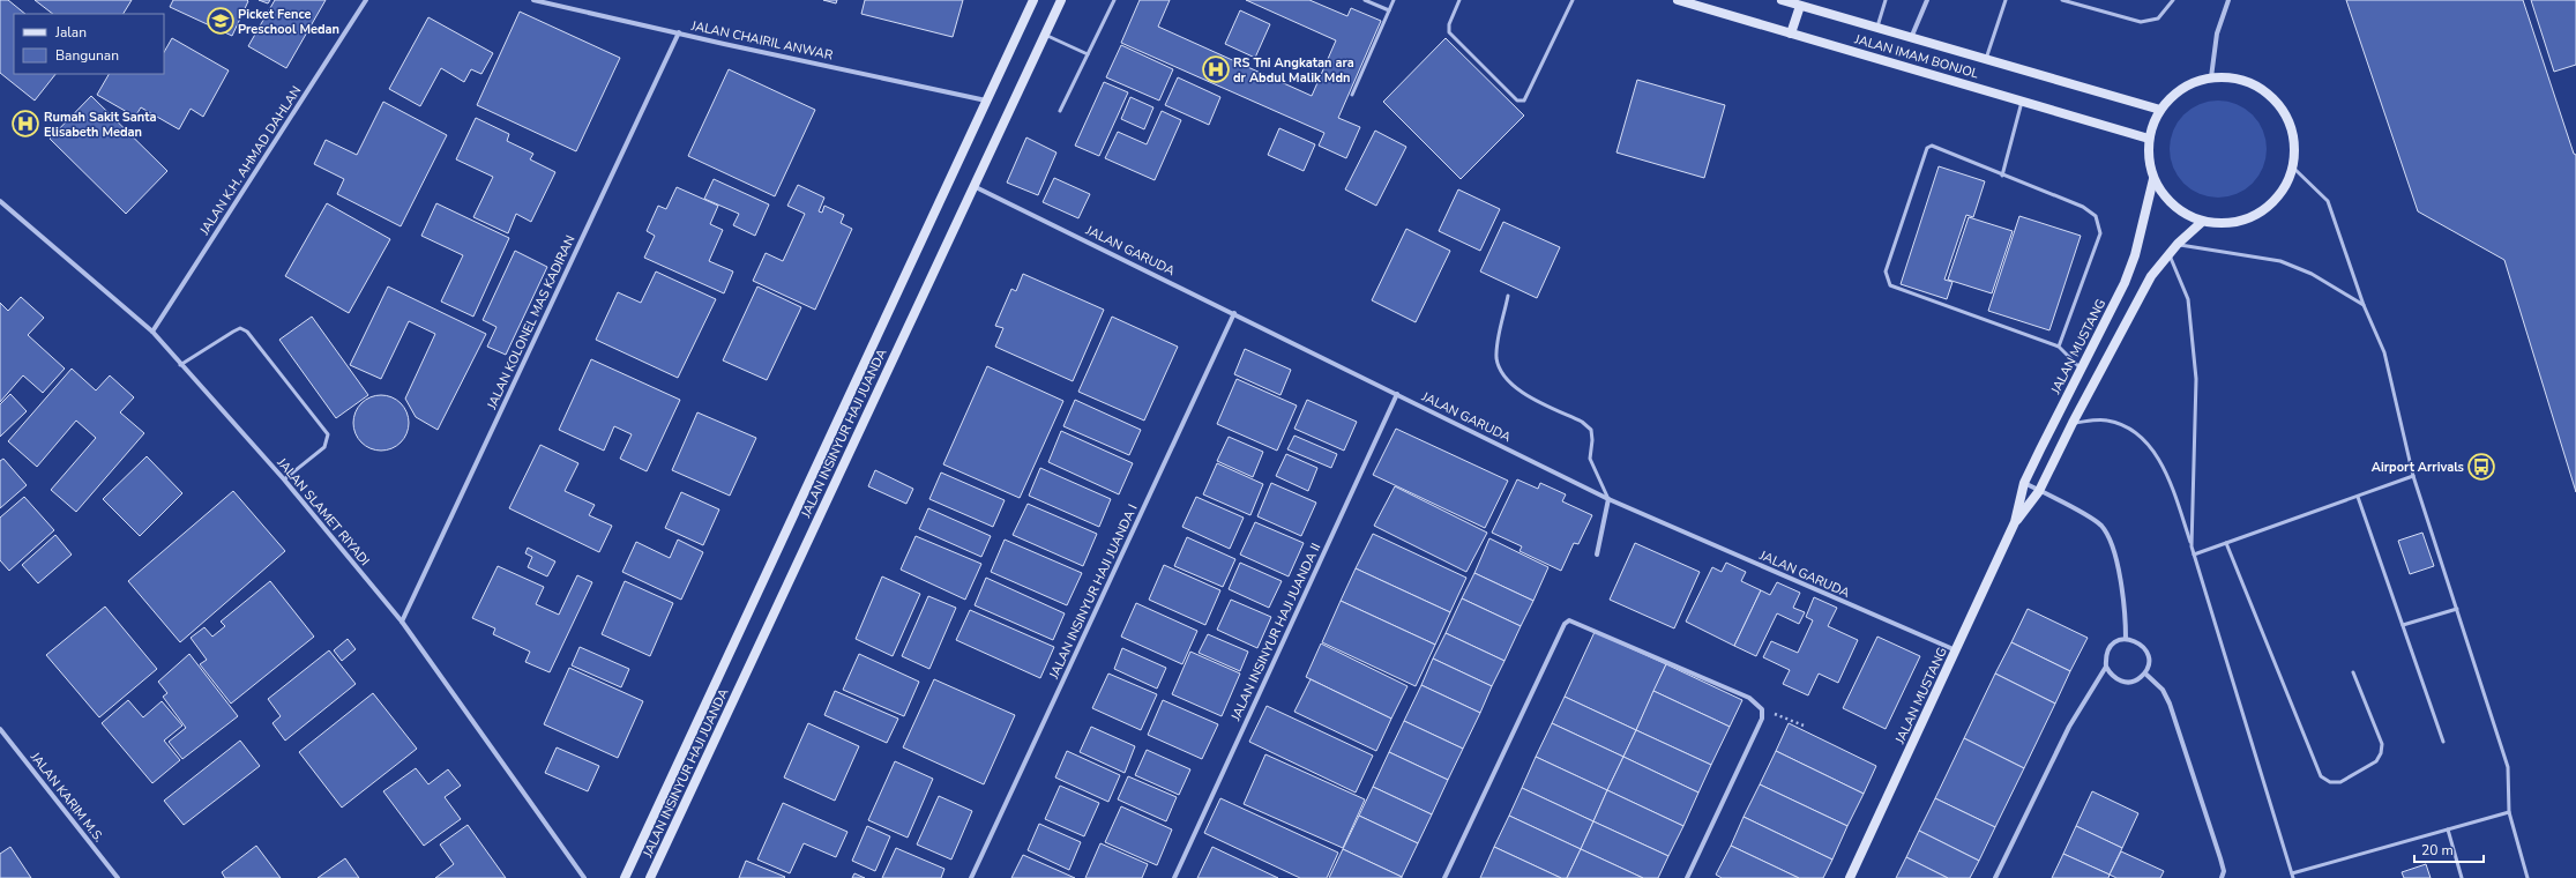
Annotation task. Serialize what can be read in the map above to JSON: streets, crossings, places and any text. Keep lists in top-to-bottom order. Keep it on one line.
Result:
{"streets":{"main road":["JALAN IMAM BONJOL","JALAN MUSTANG","JALAN INSINYUR HAJI JUANDA"],"street":["JALAN CHAIRIL ANWAR","JALAN K.H. AHMAD DAHLAN","JALAN GARUDA","JALAN KOLONEL MAS KADIRAN","JALAN SLAMET RIYADI","JALAN INSINYUR HAJI JUANDA I","JALAN INSINYUR HAJI JUANDA II","JALAN KARIM M.S."]},"crossings":[["JALAN CHAIRIL ANWAR","JALAN KOLONEL MAS KADIRAN"],["JALAN CHAIRIL ANWAR","JALAN INSINYUR HAJI JUANDA"],["JALAN IMAM BONJOL","JALAN MUSTANG"],["JALAN K.H. AHMAD DAHLAN","JALAN SLAMET RIYADI"],["JALAN GARUDA","JALAN MUSTANG"],["JALAN GARUDA","JALAN INSINYUR HAJI JUANDA"],["JALAN GARUDA","JALAN INSINYUR HAJI JUANDA I"],["JALAN GARUDA","JALAN INSINYUR HAJI JUANDA II"],["JALAN KOLONEL MAS KADIRAN","JALAN SLAMET RIYADI"]],"places":{"school or university":["Picket Fence Preschool Medan"],"hospital":["RS Tni Angkatan ara dr Abdul Malik Mdn","Rumah Sakit Santa Elisabeth Medan"],"bus stop":["Airport Arrivals"]},"legend":["Jalan","Bangunan"],"scale_bar":"20 m"}
